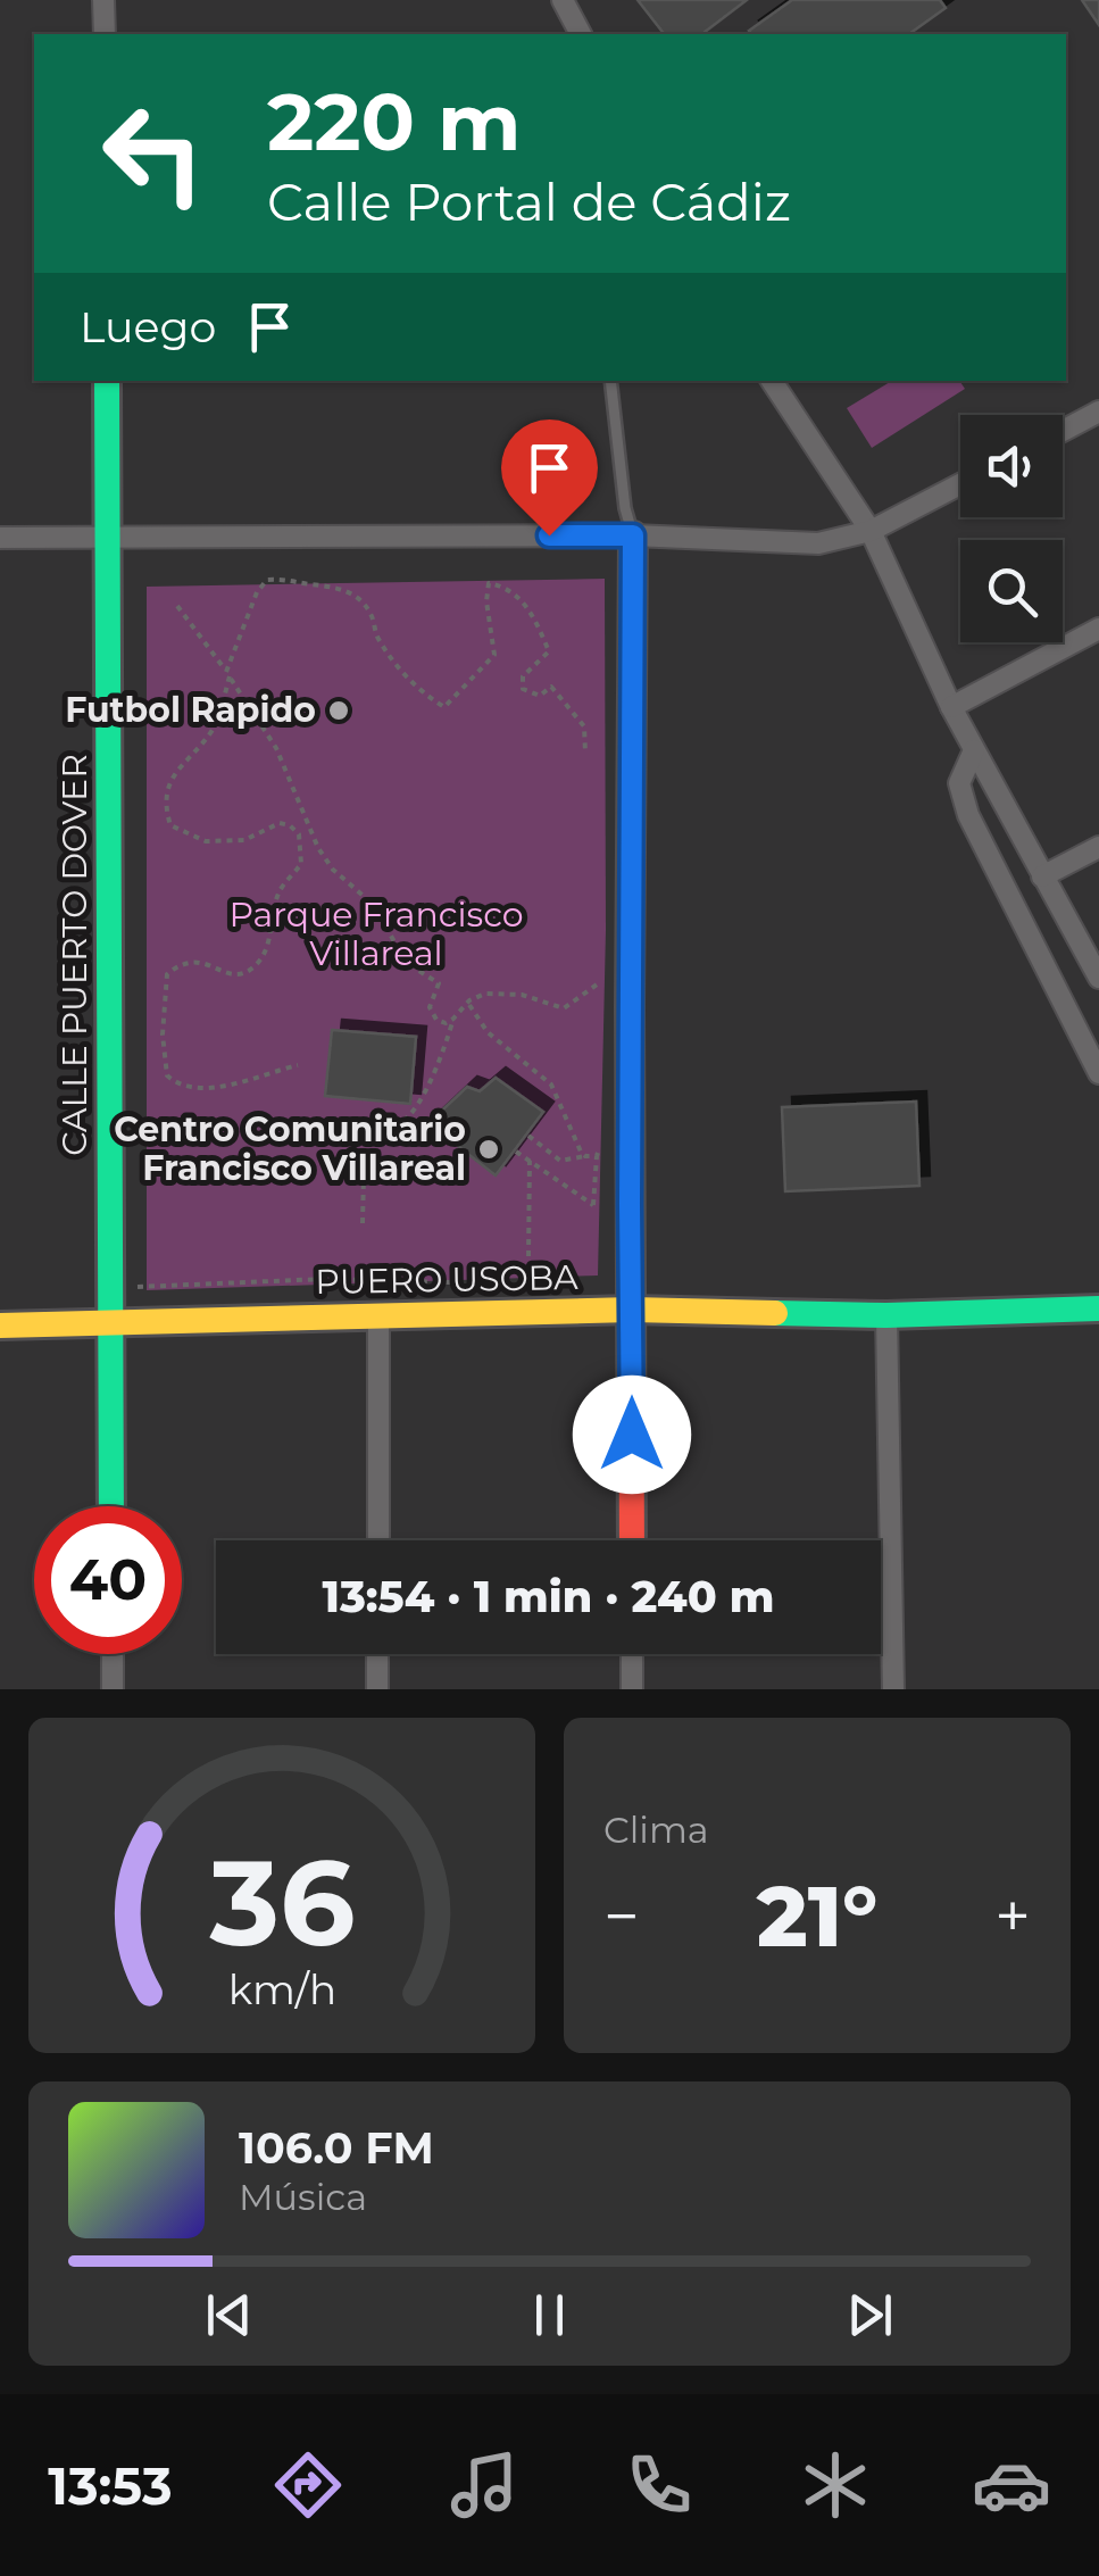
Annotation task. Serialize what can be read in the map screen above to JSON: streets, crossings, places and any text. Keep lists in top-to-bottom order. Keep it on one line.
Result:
{"streets":{"street":["CALLE PUERTO DOVER","PUERO USOBA"]},"crossings":[["CALLE PUERTO DOVER","PUERO USOBA"]],"parks":["Parque Francisco Villareal"],"places":["Futbol Rapido","Centro Comunitario Francisco Villareal"],"page":{"turn":["220 m","Calle Portal de Cádiz"],"then":"Luego","limit":"40","trip":"13:54 · 1 min · 240 m","tile":"Clima","heat":["−","21°","+"],"song":["106.0 FM","Música"],"tabs":"13:53","gauge":["36","km/h"]}}
